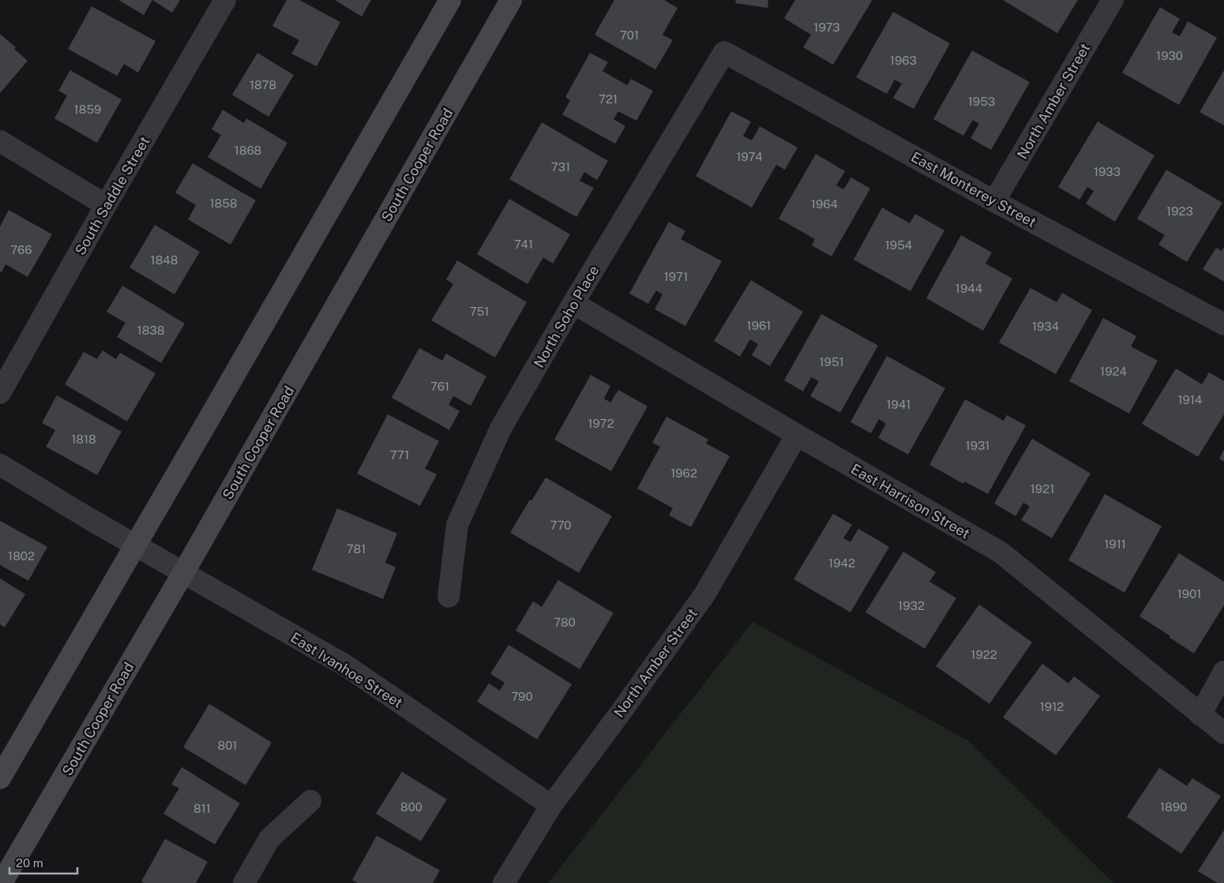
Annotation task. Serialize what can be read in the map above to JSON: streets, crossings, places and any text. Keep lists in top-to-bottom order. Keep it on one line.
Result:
{"streets":{"main road":["South Cooper Road"],"street":["North Amber Street","East Monterey Street","South Saddle Street","North Soho Place","East Harrison Street","East Ivanhoe Street"]},"crossings":[["North Amber Street","East Monterey Street"],["North Amber Street","East Harrison Street"],["North Amber Street","East Ivanhoe Street"],["South Cooper Road","East Ivanhoe Street"],["East Monterey Street","North Soho Place"],["North Soho Place","East Harrison Street"]],"house_numbers":["1973","701","1930","1963","1878","721","1953","1859","1868","1974","731","1933","1858","1964","1923","741","1954","766","1848","1971","1944","751","1961","1934","1838","1951","1924","761","1914","1941","1972","1818","1931","771","1962","1921","770","1911","781","1802","1942","1901","1932","780","1922","790","1912","801","800","1890","811"],"scale_bar":"20 m"}
